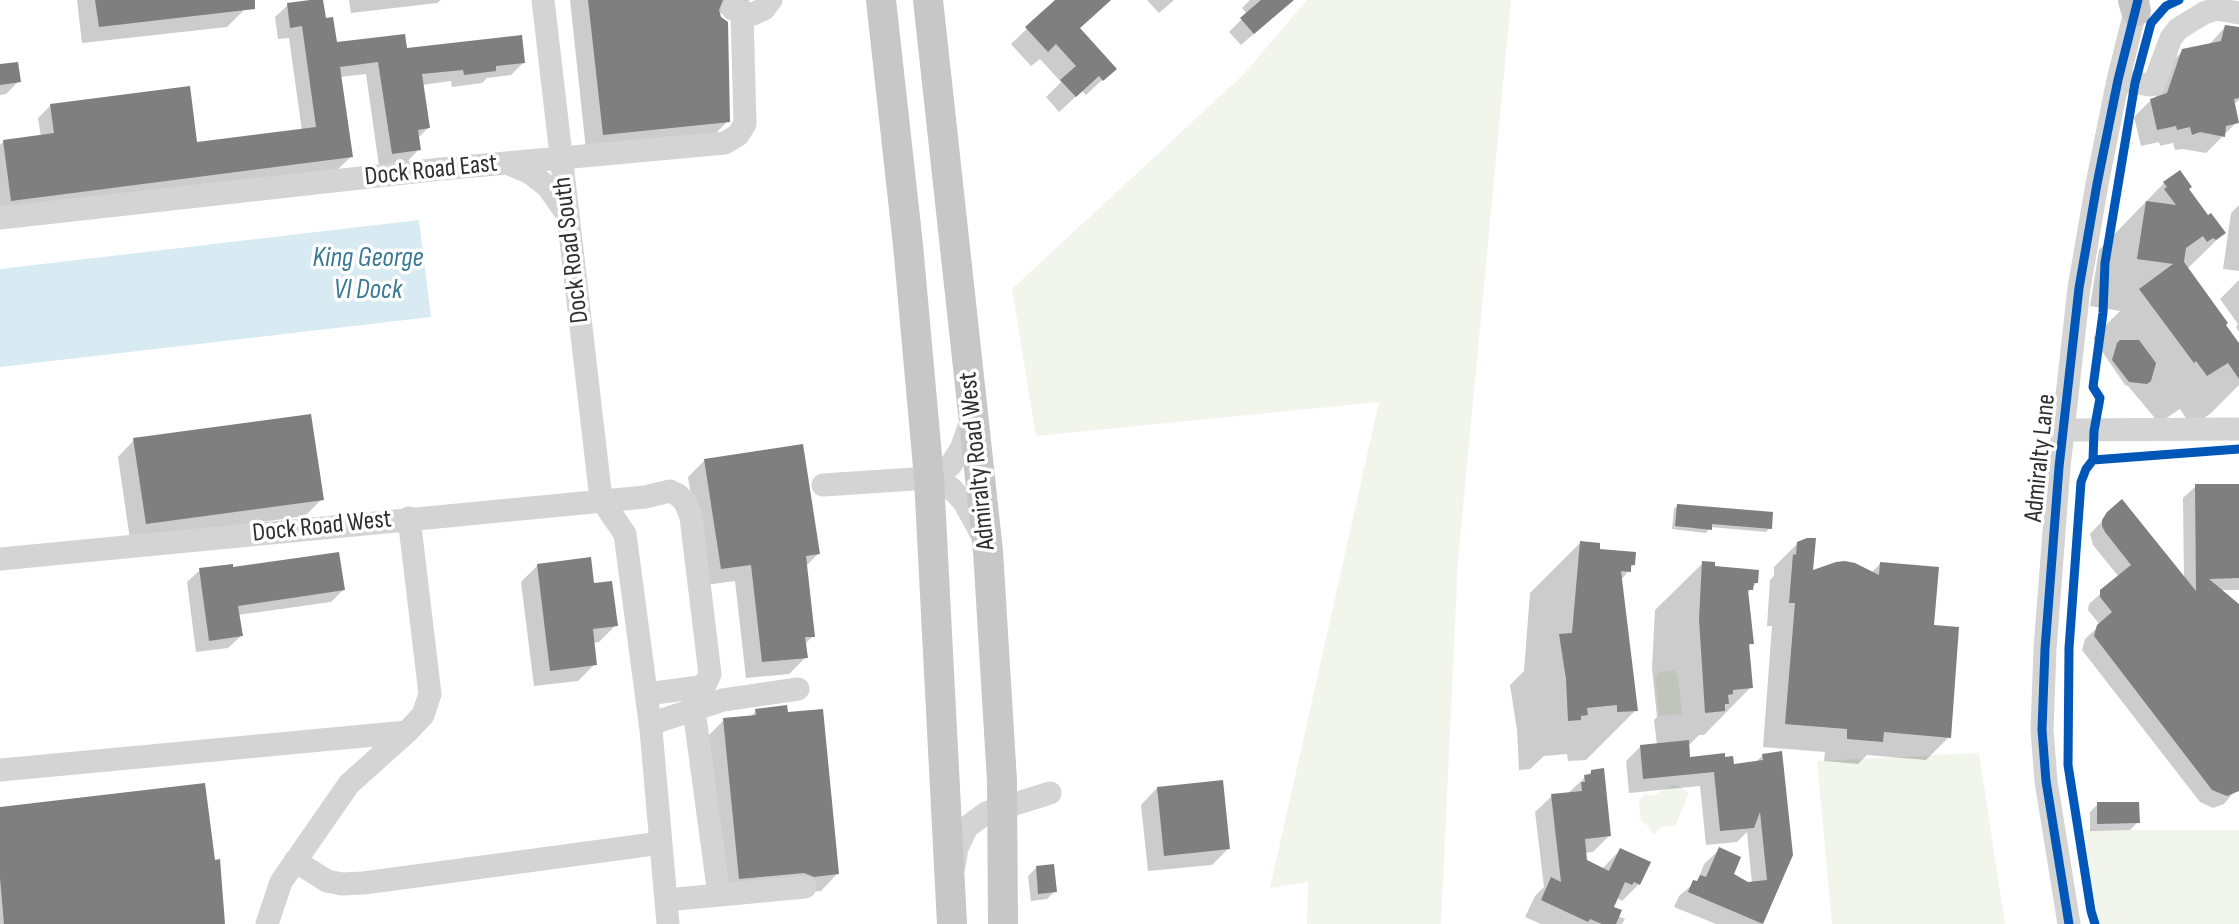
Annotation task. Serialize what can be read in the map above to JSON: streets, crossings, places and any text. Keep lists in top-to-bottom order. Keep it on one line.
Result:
{"streets":{"main road":["Admiralty Road West"],"street":["Dock Road East","Dock Road South","Admiralty Lane","Dock Road West"]},"crossings":[["Dock Road East","Dock Road South"],["Dock Road South","Dock Road West"]],"water":["King George VI Dock"]}
